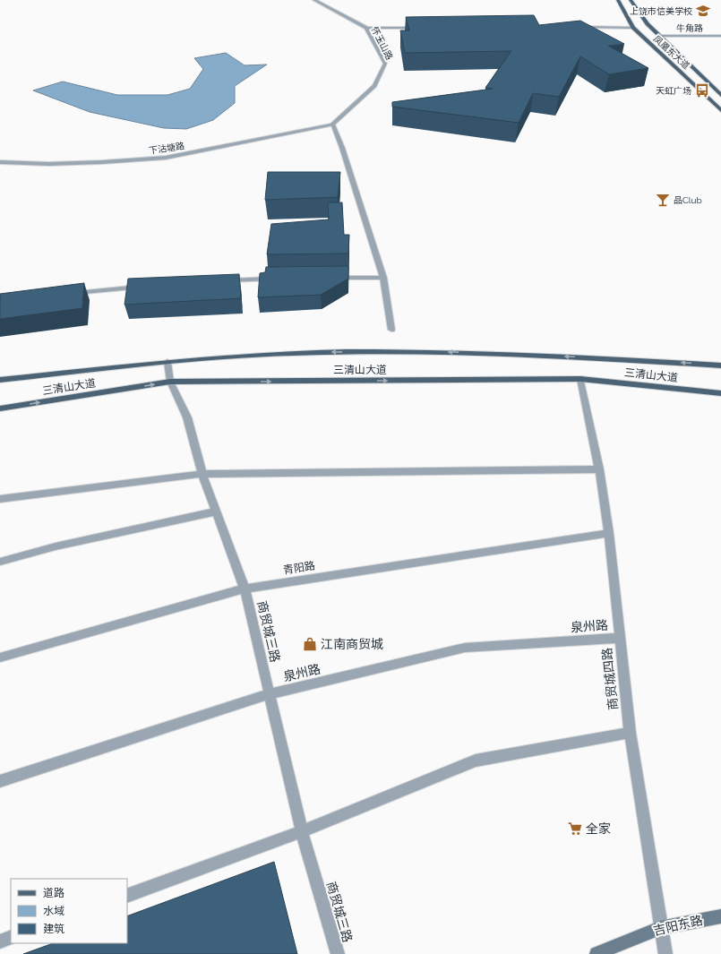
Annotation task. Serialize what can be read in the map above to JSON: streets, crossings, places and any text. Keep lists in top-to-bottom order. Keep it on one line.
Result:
{"streets":{"main road":["凤凰东大道","三清山大道","吉阳东路"],"street":["牛角路","怀玉山路","下沽塘路","青阳路","泉州路","商贸城三路","商贸城四路"]},"crossings":[["牛角路","凤凰东大道"],["怀玉山路","下沽塘路"],["三清山大道","商贸城三路"],["三清山大道","商贸城四路"],["青阳路","商贸城三路"],["青阳路","商贸城四路"],["泉州路","商贸城三路"],["泉州路","商贸城四路"],["商贸城四路","吉阳东路"]],"places":{"school or university":["上饶市信美学校"],"bus stop":["天虹广场"],"bar":["品Club"],"shop":["江南商贸城"],"supermarket":["全家"]},"legend":["道路","水域","建筑"]}
